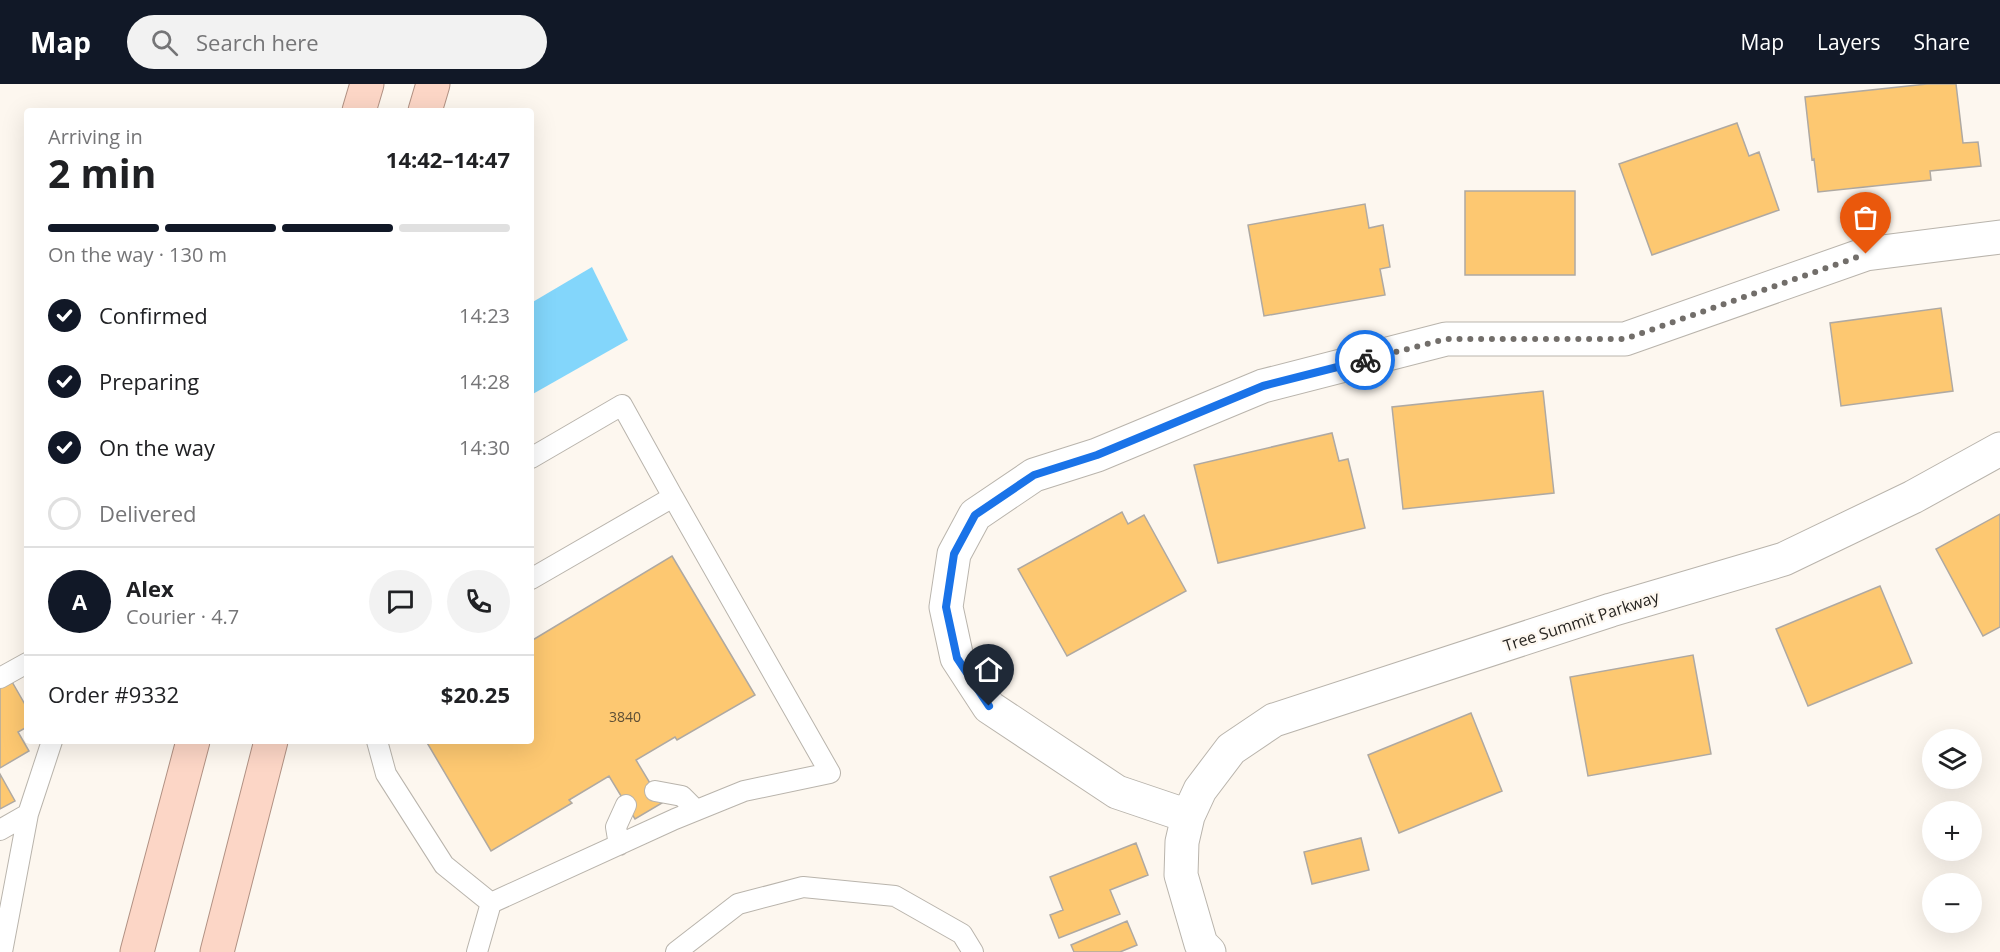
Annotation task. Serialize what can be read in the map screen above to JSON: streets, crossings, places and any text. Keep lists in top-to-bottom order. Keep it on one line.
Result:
{"streets":{"street":["Tree Summit Parkway"]},"house_numbers":["3840"],"page":{"header":"Map","search":"Search here","nav":["Map","Layers","Share"],"heading":["2 min","Arriving in","14:42–14:47"],"panel":["Alex","Courier · 4.7","Order #9332","$20.25"],"bar":"On the way · 130 m","list":[["Confirmed","14:23"],["Preparing","14:28"],["On the way","14:30"],"Delivered"],"round":"A","map_buttons":["+","−"]}}
